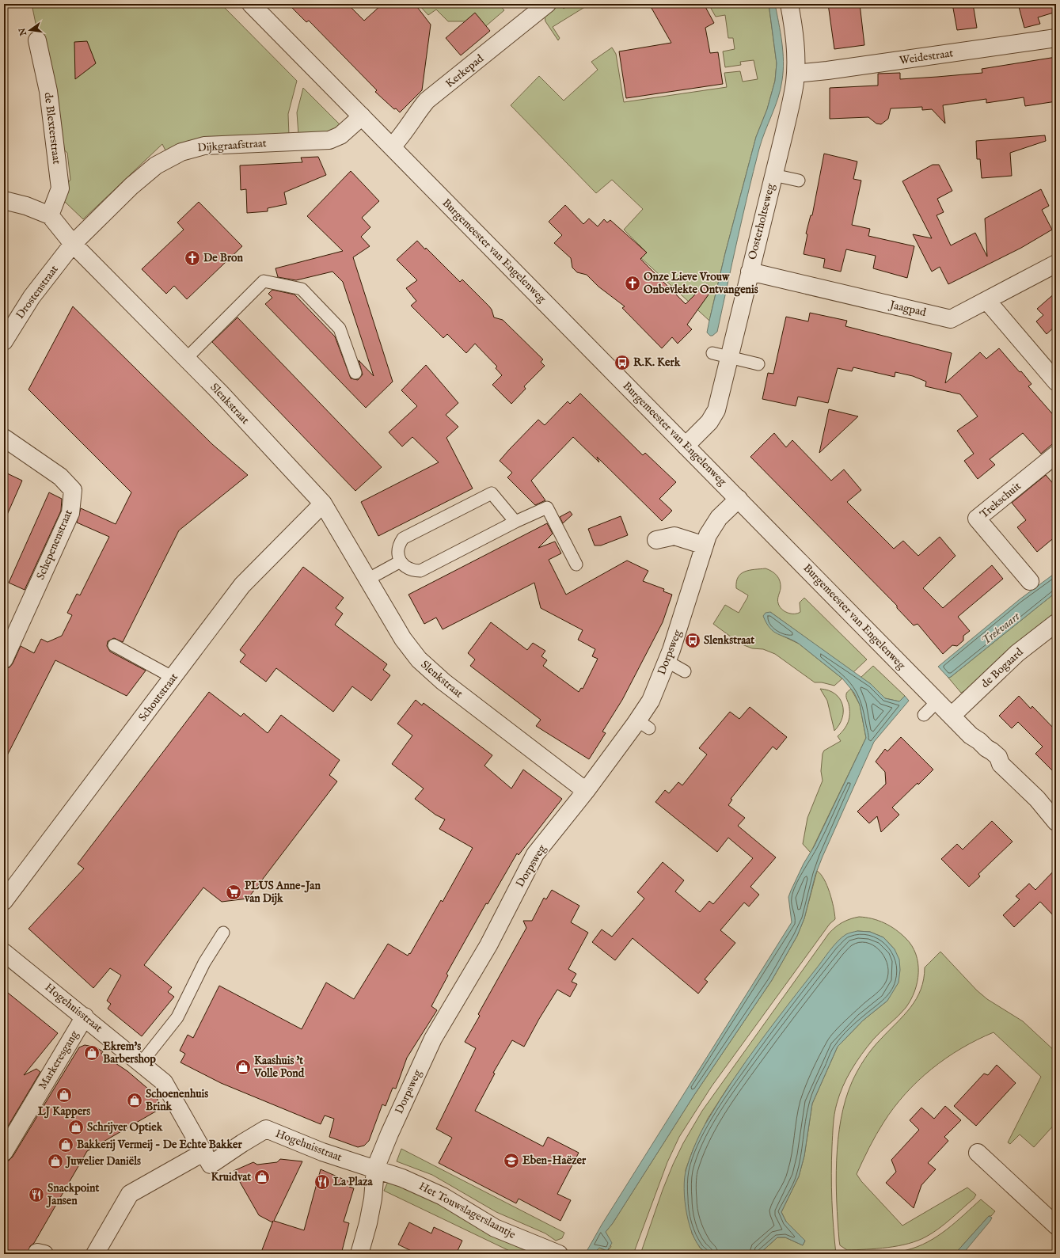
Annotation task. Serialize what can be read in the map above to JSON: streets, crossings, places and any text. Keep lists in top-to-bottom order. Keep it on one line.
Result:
{"streets":{"street":["Weidestraat","Kerkepad","de Blexterstraat","Dijkgraafstraat","Oosterholtseweg","Burgemeester van Engelenweg","Drostenstraat","Jaagpad","Slenkstraat","Trekschuit","Schepenenstraat","Dorpsweg","de Bogaard","Schoutstraat","Hogehuisstraat","Markeresgang","Het Touwslagerslaantje"]},"crossings":[["Weidestraat","Oosterholtseweg"],["Kerkepad","Burgemeester van Engelenweg"],["de Blexterstraat","Slenkstraat"],["Dijkgraafstraat","Burgemeester van Engelenweg"],["Dijkgraafstraat","Drostenstraat"],["Dijkgraafstraat","Slenkstraat"],["Oosterholtseweg","Burgemeester van Engelenweg"],["Oosterholtseweg","Jaagpad"],["Burgemeester van Engelenweg","Dorpsweg"],["Burgemeester van Engelenweg","de Bogaard"],["Drostenstraat","Slenkstraat"],["Slenkstraat","Dorpsweg"],["Slenkstraat","Schoutstraat"],["Dorpsweg","Hogehuisstraat"],["Dorpsweg","Het Touwslagerslaantje"],["Hogehuisstraat","Markeresgang"],["Hogehuisstraat","Het Touwslagerslaantje"]],"water":["Trekvaart"],"places":{"church":["De Bron","Onze Lieve Vrouw Onbevlekte Ontvangenis"],"bus stop":["R.K. Kerk","Slenkstraat"],"supermarket":["PLUS Anne-Jan van Dijk"],"shop":["Ekrem's Barbershop","Kaashuis 't Volle Pond","LJ Kappers","Schoenenhuis Brink","Schrijver Optiek","Bakkerij Vermeij - De Echte Bakker","Juwelier Daniëls","Kruidvat"],"school or university":["Eben-Haëzer"],"restaurant":["La Plaza","Snackpoint Jansen"]},"north":"left"}
